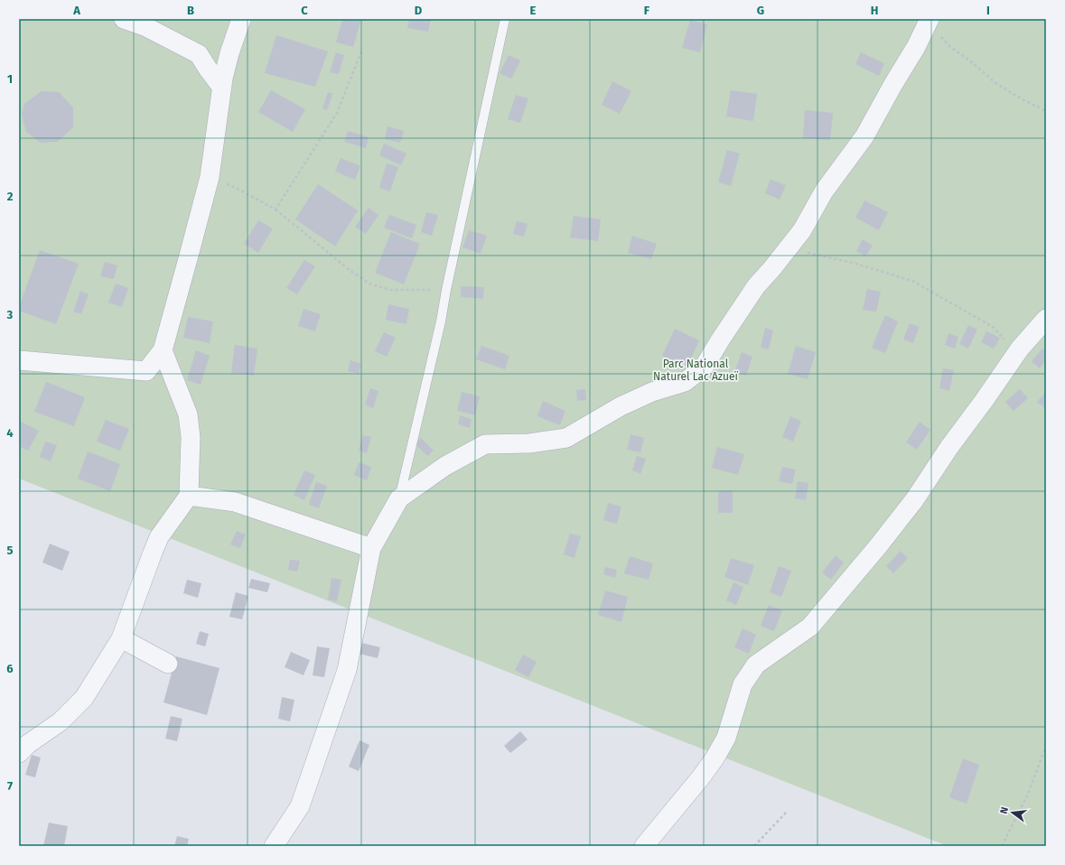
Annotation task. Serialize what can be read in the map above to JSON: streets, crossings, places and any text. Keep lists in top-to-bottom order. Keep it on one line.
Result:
{"parks":["Parc National Naturel Lac Azueï"],"north":"left","grid":{"columns":["A","B","C","D","E","F","G","H","I"],"rows":["1","2","3","4","5","6","7"]}}
